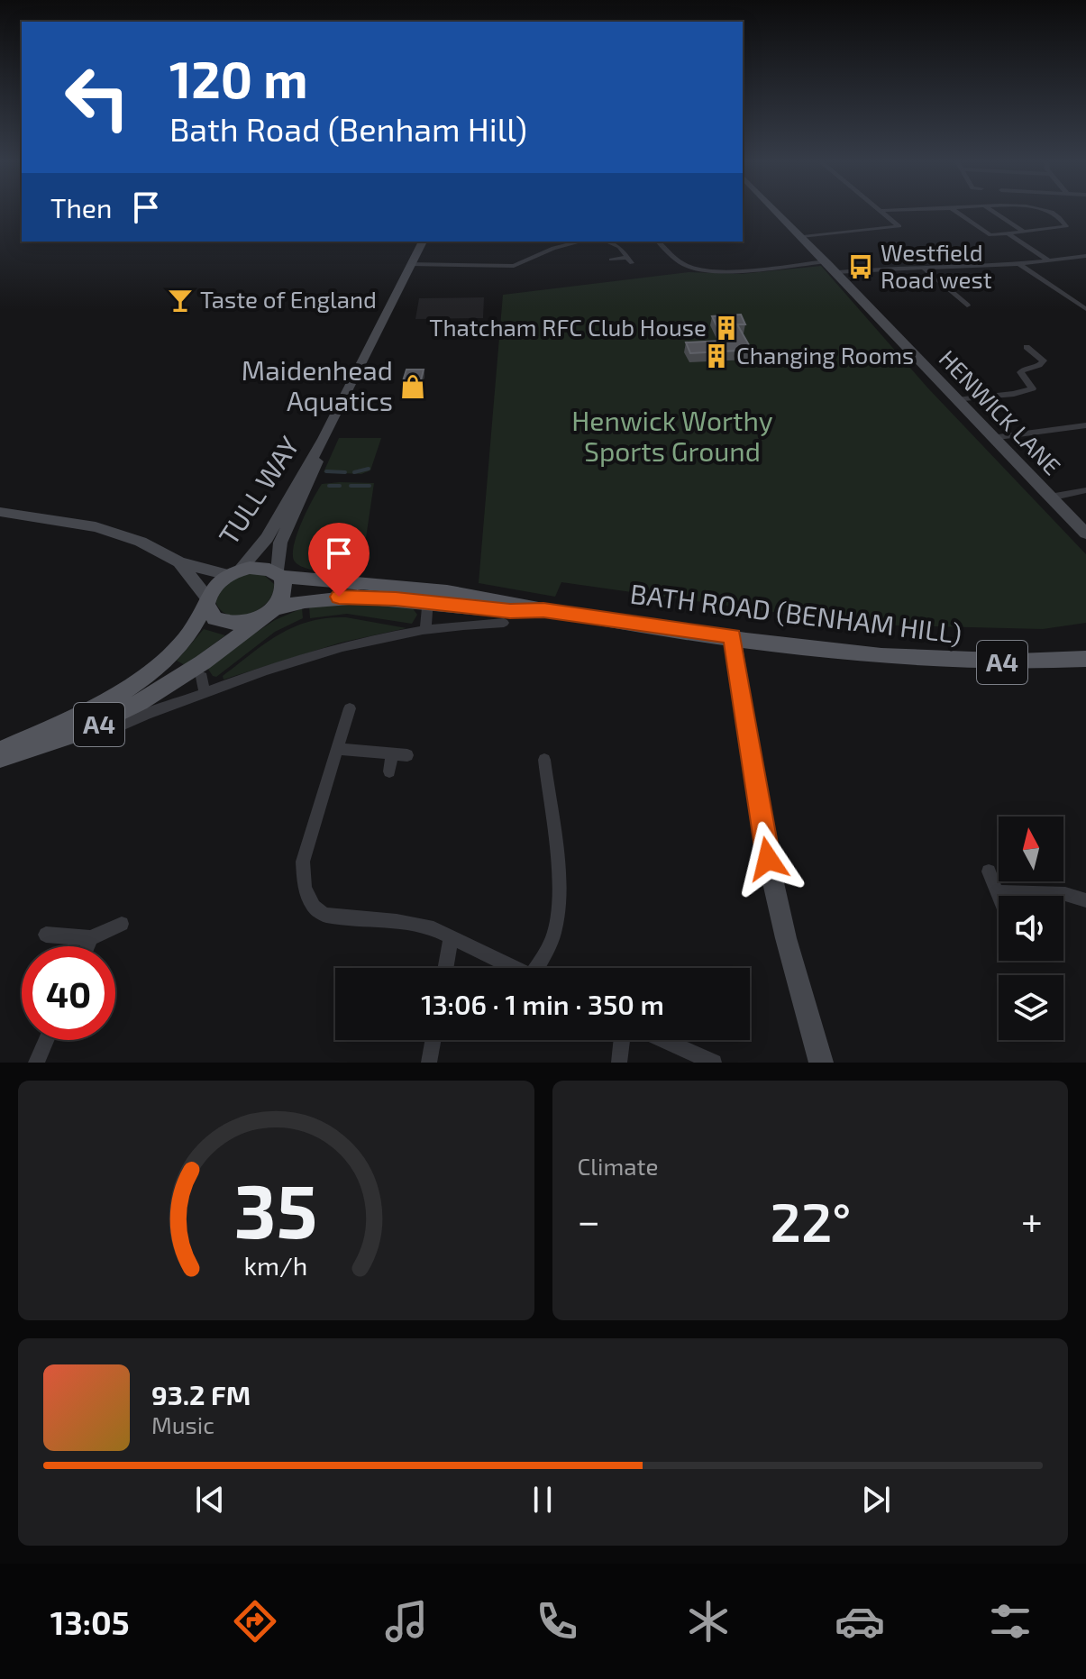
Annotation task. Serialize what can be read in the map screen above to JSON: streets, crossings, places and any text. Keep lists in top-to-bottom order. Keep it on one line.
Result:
{"streets":{"main road":["BATH ROAD (BENHAM HILL)","A4"],"street":["HENWICK LANE","TULL WAY"]},"crossings":[["TULL WAY","BATH ROAD (BENHAM HILL)"],["TULL WAY","A4"],["BATH ROAD (BENHAM HILL)","A4"]],"parks":["Henwick Worthy Sports Ground"],"places":{"bus stop":["Westfield Road west"],"bar":["Taste of England"],"building":["Thatcham RFC Club House","Changing Rooms"],"shop":["Maidenhead Aquatics"]},"north":"top","page":{"turn":["120 m","Bath Road (Benham Hill)"],"then":"Then","limit":"40","trip":"13:06 · 1 min · 350 m","tile":"Climate","heat":["−","22°","+"],"song":["93.2 FM","Music"],"tabs":"13:05","gauge":["35","km/h"]}}
